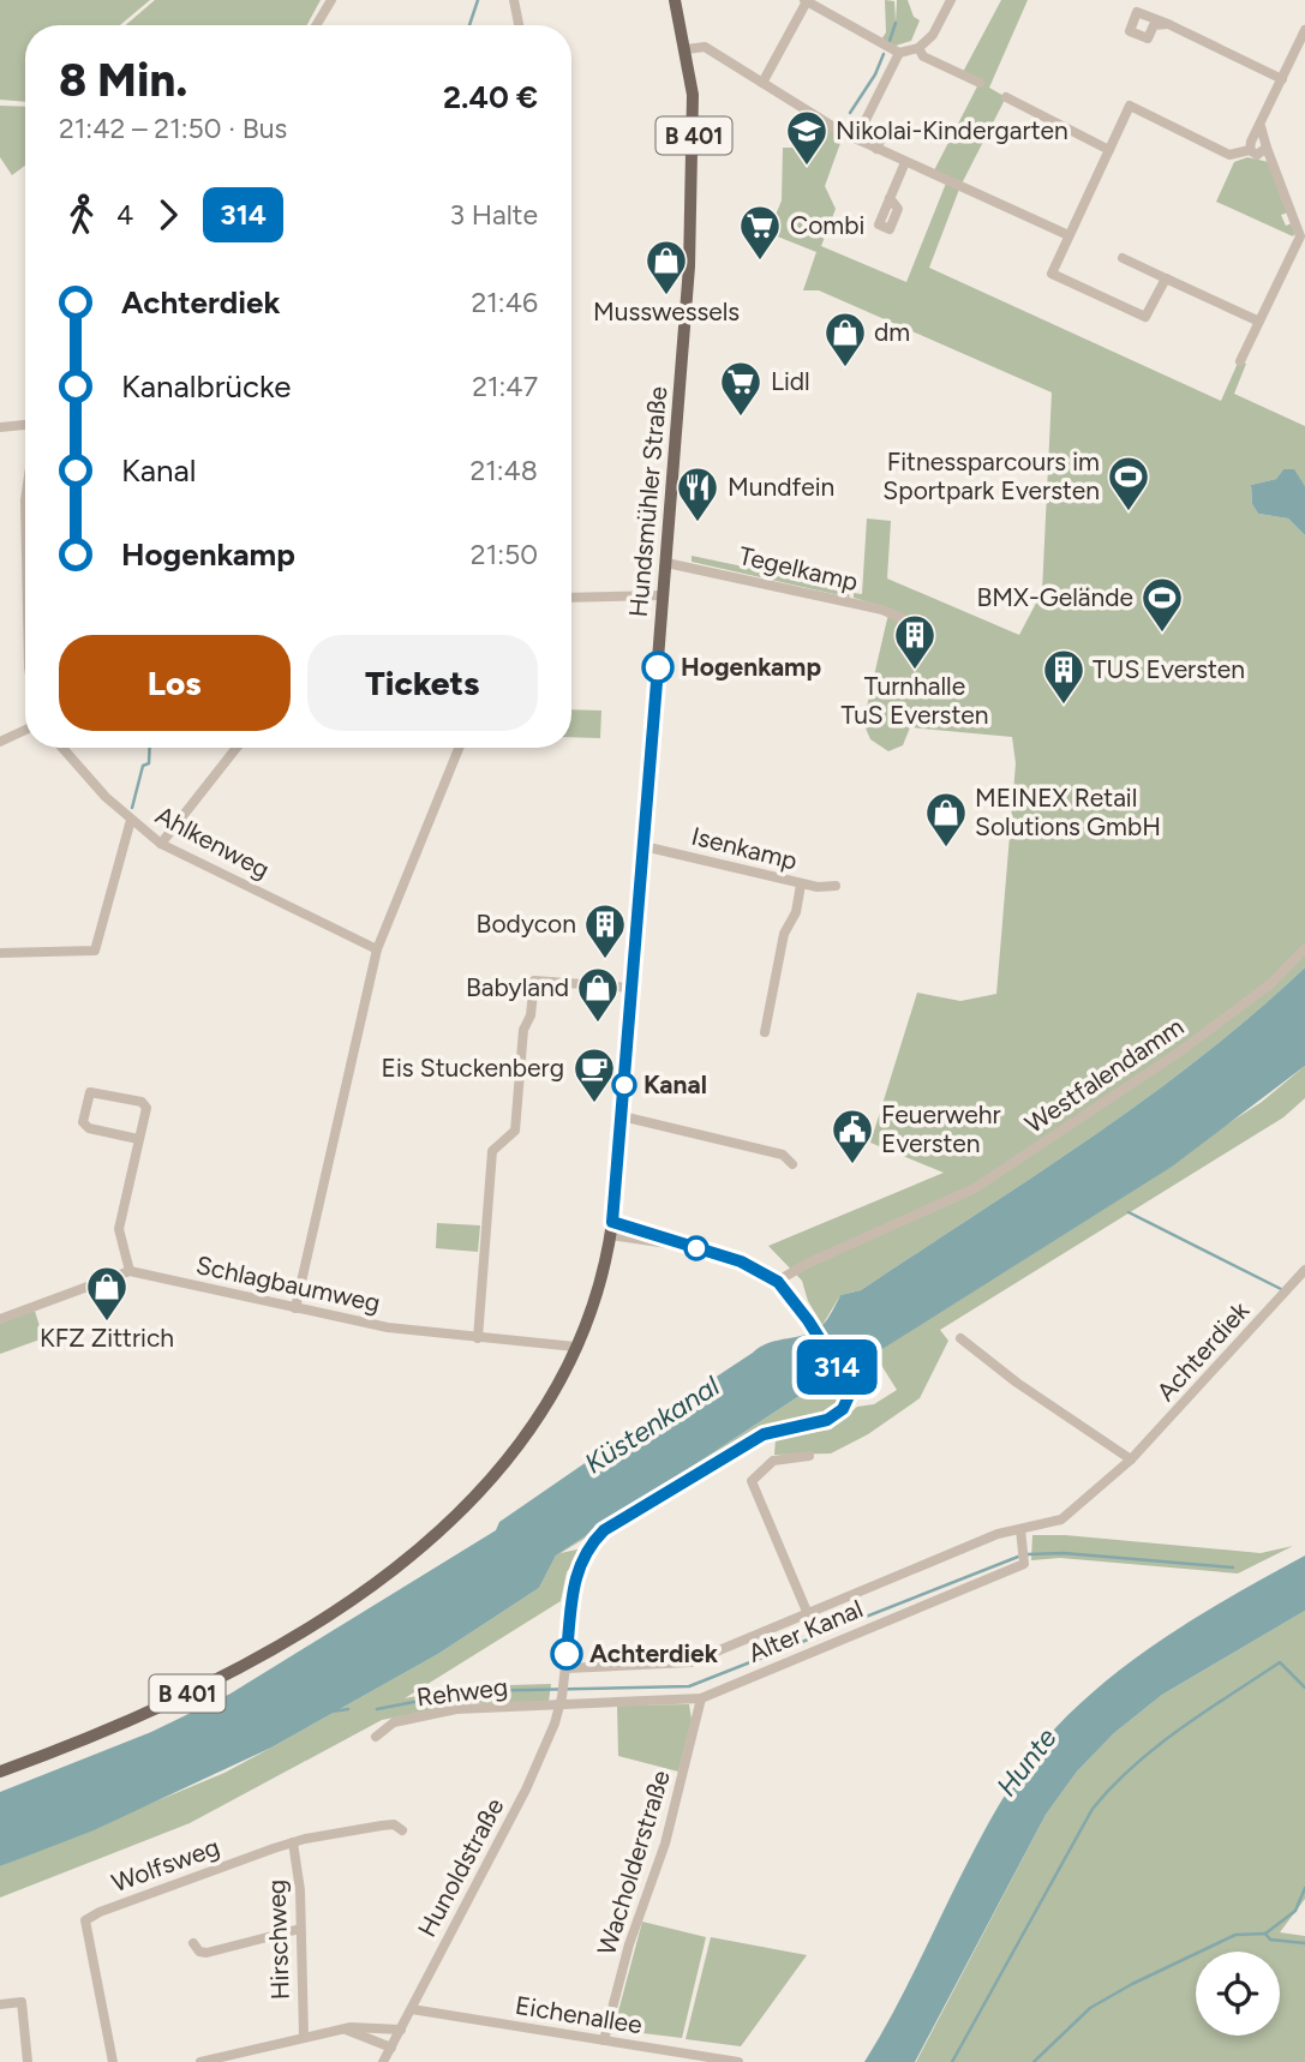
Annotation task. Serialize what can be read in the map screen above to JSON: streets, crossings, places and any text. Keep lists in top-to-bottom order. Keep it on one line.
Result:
{"streets":{"main road":["B 401","Hundsmühler Straße"],"street":["Tegelkamp","Ahlkenweg","Isenkamp","Westfalendamm","Schlagbaumweg","Achterdiek","Alter Kanal","Rehweg","Wacholderstraße","Wolfsweg","Hunoldstraße","Hirschweg","Eichenallee"]},"crossings":[["B 401","Hundsmühler Straße"],["B 401","Schlagbaumweg"],["Hundsmühler Straße","Tegelkamp"],["Hundsmühler Straße","Isenkamp"],["Achterdiek","Alter Kanal"],["Alter Kanal","Rehweg"],["Alter Kanal","Wacholderstraße"],["Alter Kanal","Hunoldstraße"],["Rehweg","Hunoldstraße"],["Wacholderstraße","Eichenallee"],["Wolfsweg","Hirschweg"],["Hunoldstraße","Eichenallee"]],"water":["Küstenkanal","Hunte"],"places":{"school or university":["Nikolai-Kindergarten"],"supermarket":["Combi","Lidl"],"shop":["Musswessels","dm","MEINEX Retail Solutions GmbH","Babyland","KFZ Zittrich"],"sports":["Fitnessparcours im Sportpark Eversten","BMX-Gelände"],"restaurant":["Mundfein"],"other":["Hogenkamp","Kanal","Achterdiek"],"building":["Turnhalle TuS Eversten","TUS Eversten","Bodycon"],"cafe":["Eis Stuckenberg"],"public building":["Feuerwehr Eversten"]},"lines":["bus line 314"],"page":{"on_map":"314","heading":["8 Min.","21:42 – 21:50 · Bus","2.40 €"],"legs":["4","314","3 Halte"],"list":[{"name":"Achterdiek","value":"21:46"},{"name":"Kanalbrücke","value":"21:47"},{"name":"Kanal","value":"21:48"},{"name":"Hogenkamp","value":"21:50"}],"buttons":["Los","Tickets"]}}
